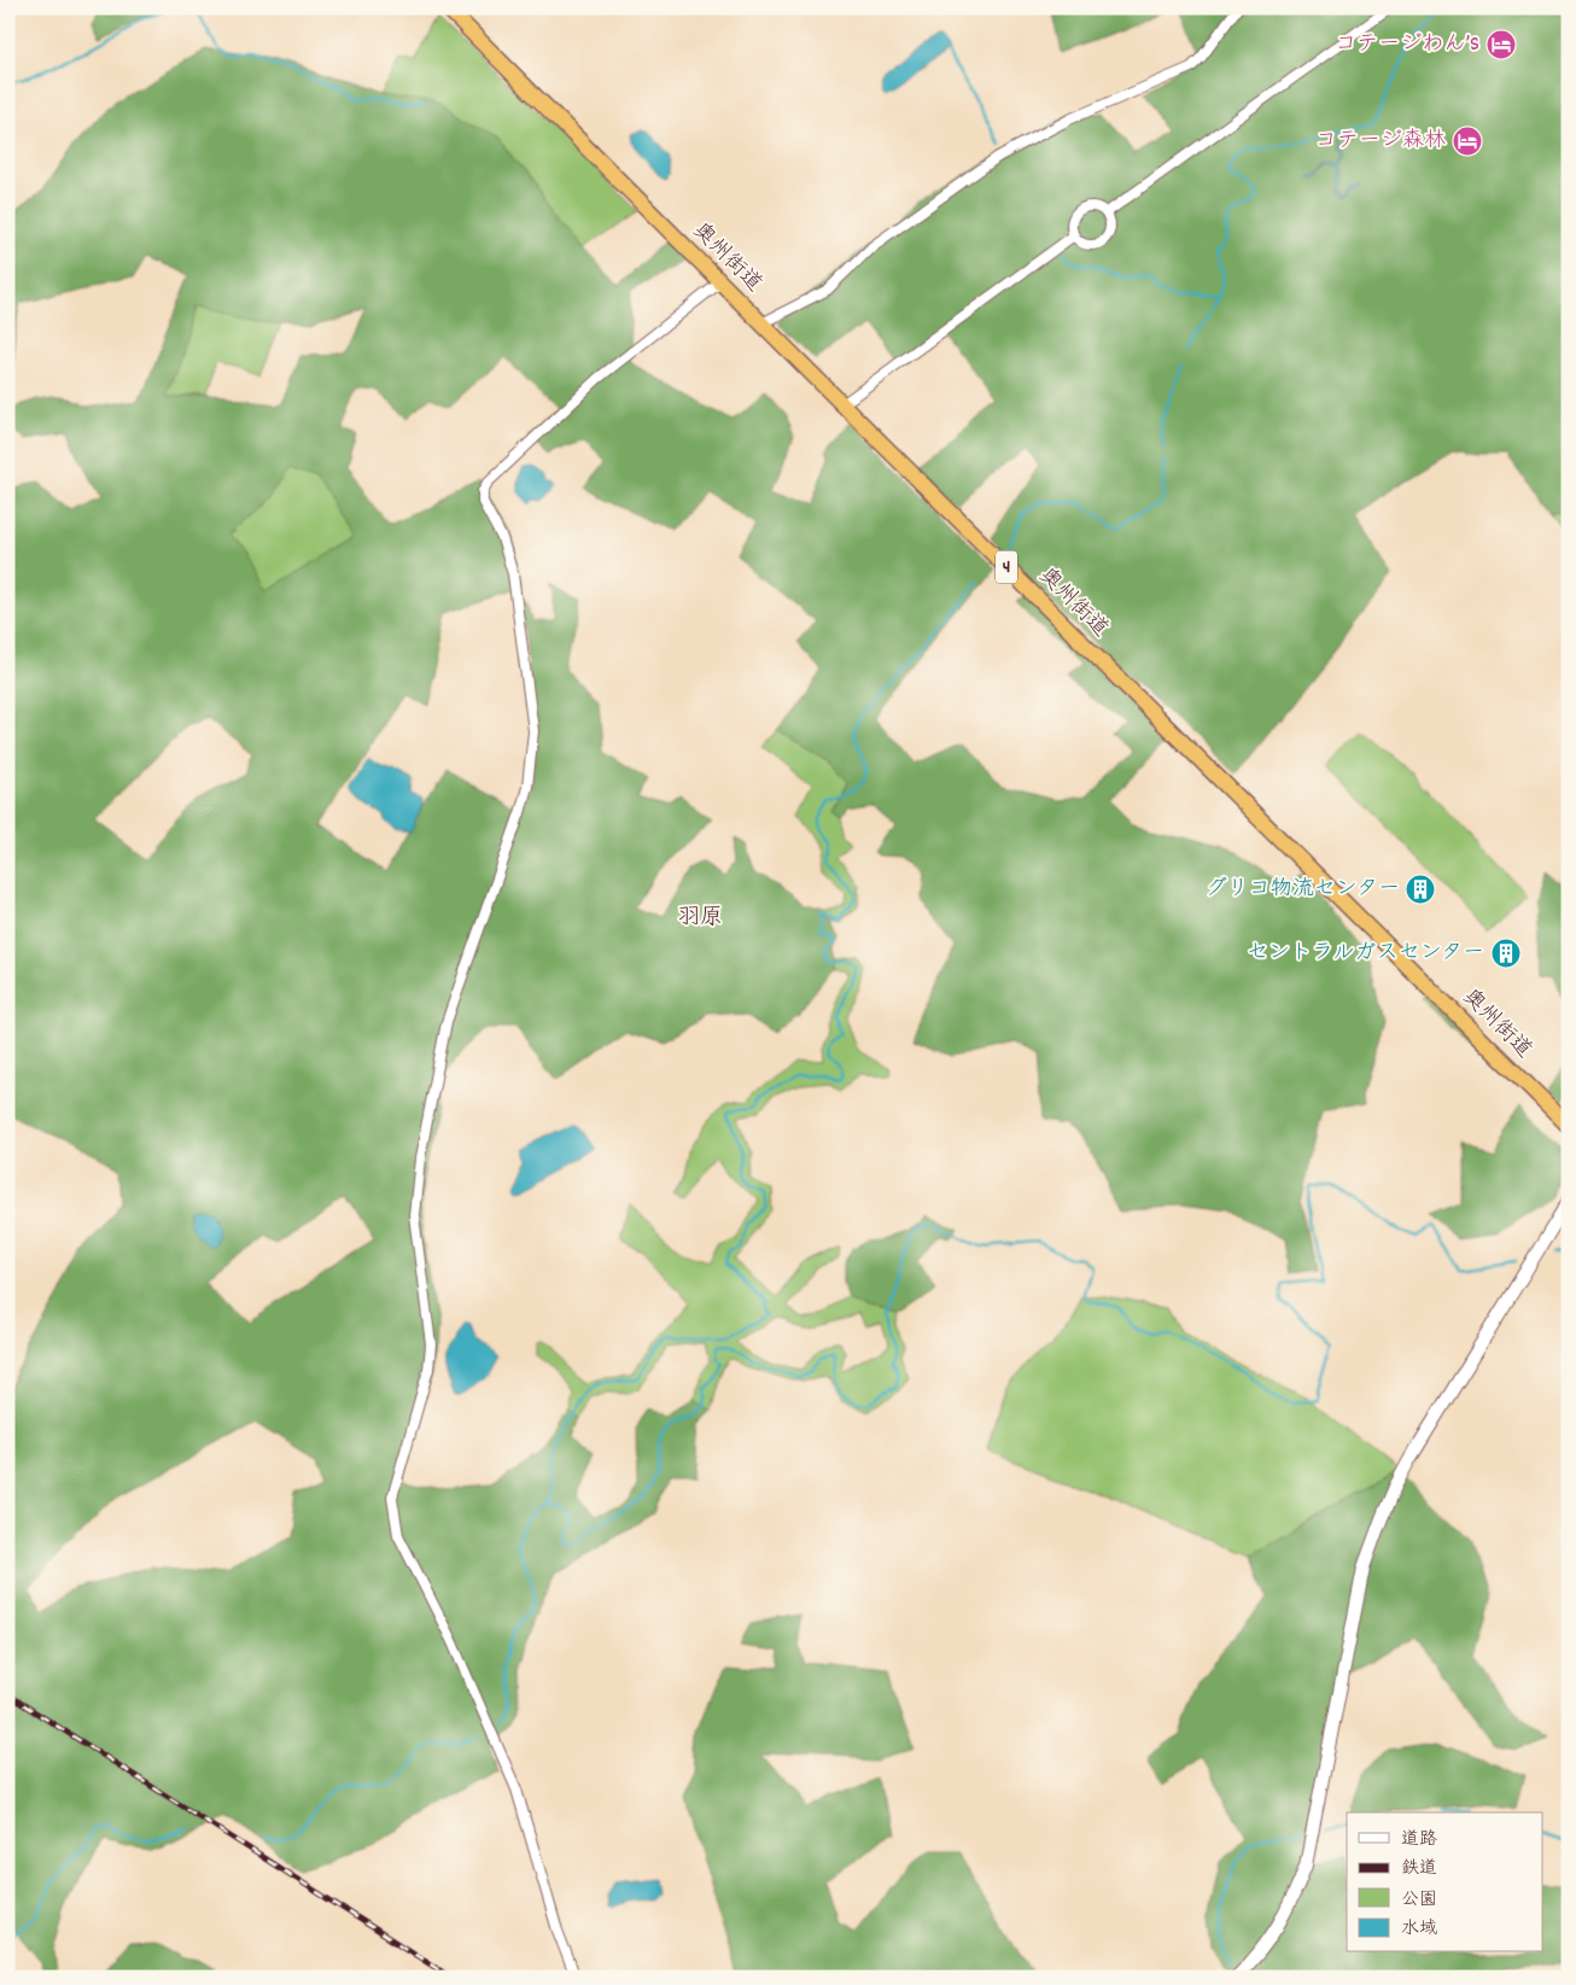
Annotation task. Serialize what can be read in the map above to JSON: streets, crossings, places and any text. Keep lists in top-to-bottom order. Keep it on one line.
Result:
{"streets":{"highway":["奥州街道","4"]},"districts":["羽原"],"places":{"hotel":["コテージわん’S","コテージ森林"],"building":["グリコ物流センター","セントラルガスセンター"]},"legend":["道路","鉄道","公園","水域"]}
